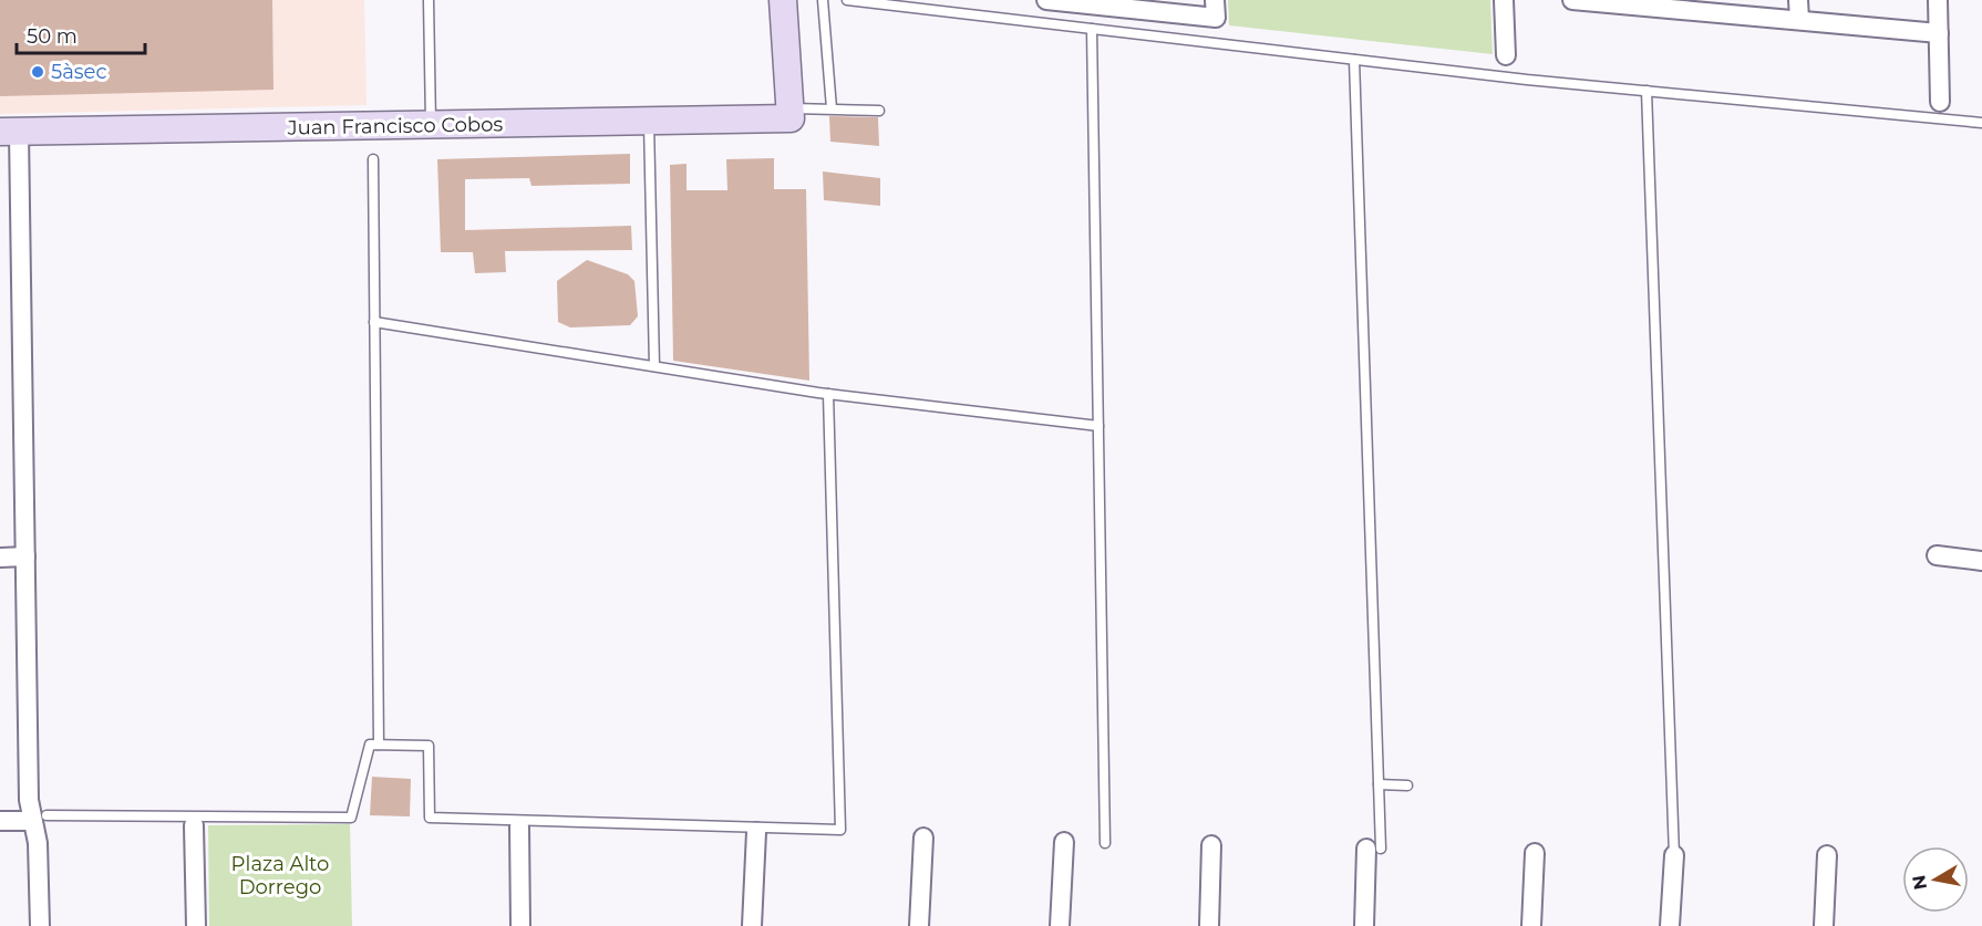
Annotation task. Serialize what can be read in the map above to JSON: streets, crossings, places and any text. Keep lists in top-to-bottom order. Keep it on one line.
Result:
{"streets":{"street":["Juan Francisco Cobos"]},"parks":["Plaza Alto Dorrego"],"places":["5àsec"],"scale_bar":"50 m","north":"left"}
